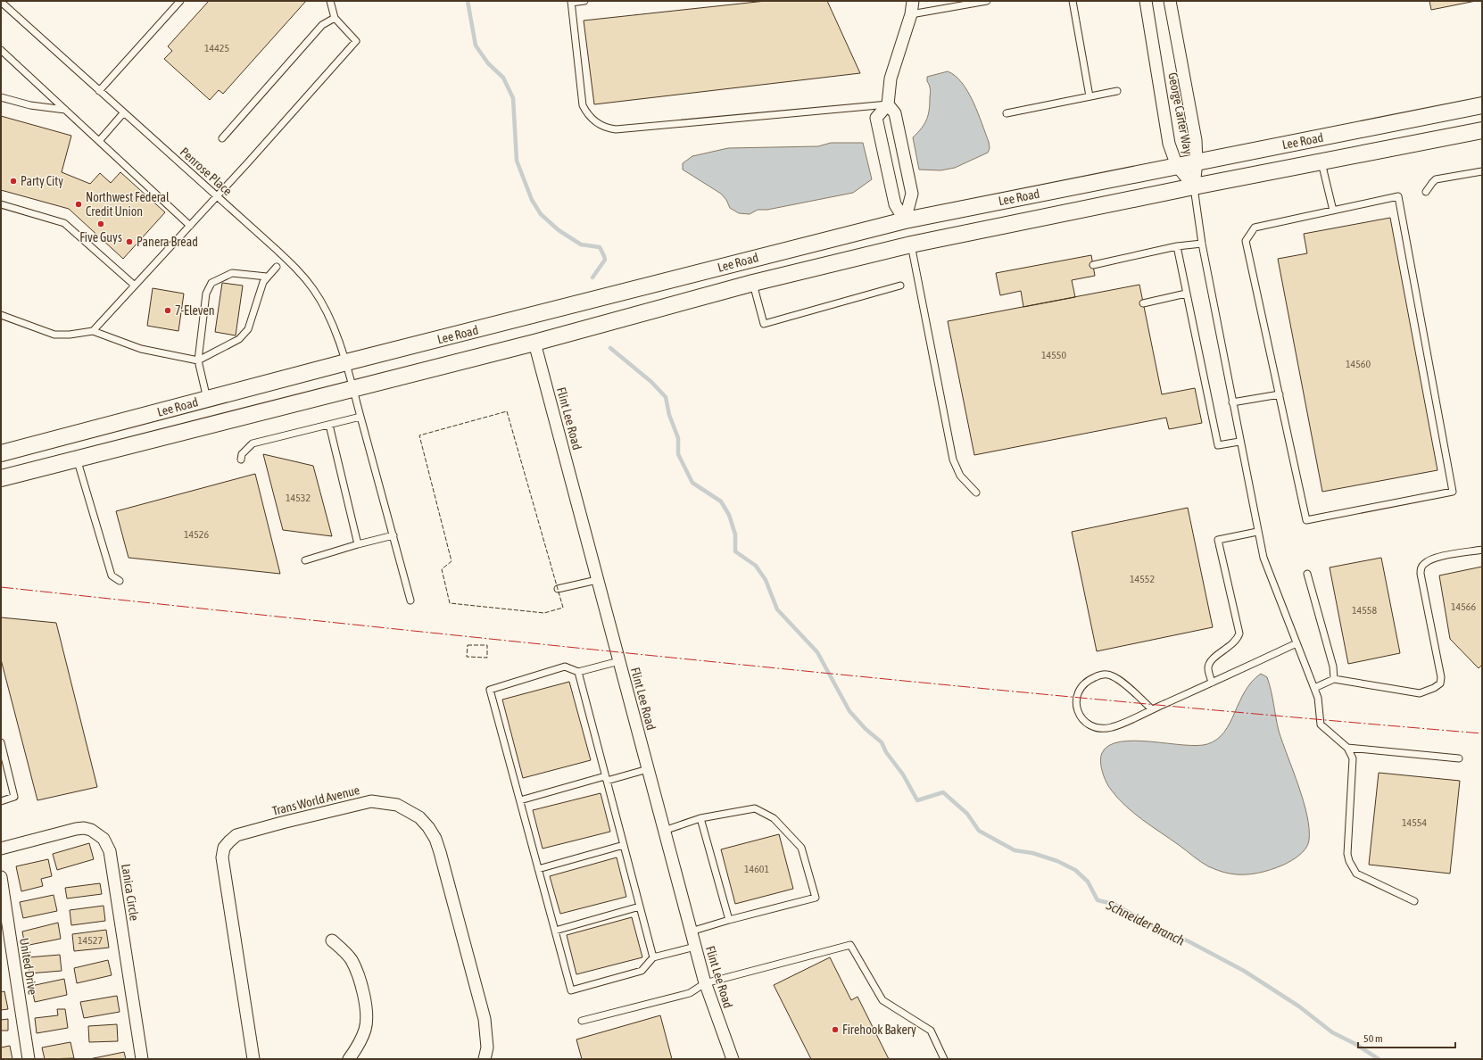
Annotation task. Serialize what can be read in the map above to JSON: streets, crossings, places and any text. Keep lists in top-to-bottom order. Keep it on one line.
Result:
{"streets":{"street":["George Carter Way","Lee Road","Flint Lee Road","Trans World Avenue","Lanica Circle","United Drive"],"lane":["Penrose Place"]},"crossings":[["George Carter Way","Lee Road"],["Lee Road","Penrose Place"],["Lee Road","Flint Lee Road"]],"water":["Schneider Branch"],"places":["Party City","Northwest Federal Credit Union","Five Guys","Panera Bread","7-Eleven","Firehook Bakery"],"house_numbers":["14425","14550","14560","14532","14526","14552","14566","14558","14554","14601","14527"],"scale_bar":"50 m"}
